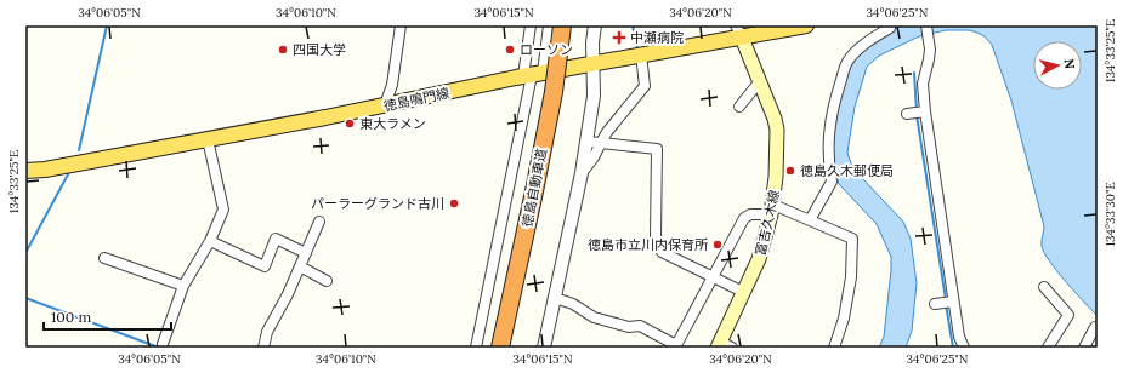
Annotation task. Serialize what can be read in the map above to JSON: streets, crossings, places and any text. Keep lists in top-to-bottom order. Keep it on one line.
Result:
{"streets":{"highway":["徳島自動車道"],"main road":["徳島鳴門線","富吉久木線"]},"crossings":[["徳島鳴門線","富吉久木線"]],"places":{"health":["中瀬病院"],"other":["四国大学","ローソン","東大ラメン","徳島久木郵便局","パーラーグランド古川","徳島市立川内保育所"]},"scale_bar":"100 m","north":"right","coordinates":["34°06'05\"N","34°06'10\"N","34°06'15\"N","34°06'20\"N","34°06'25\"N","134°33'25\"E","134°33'30\"E"]}
